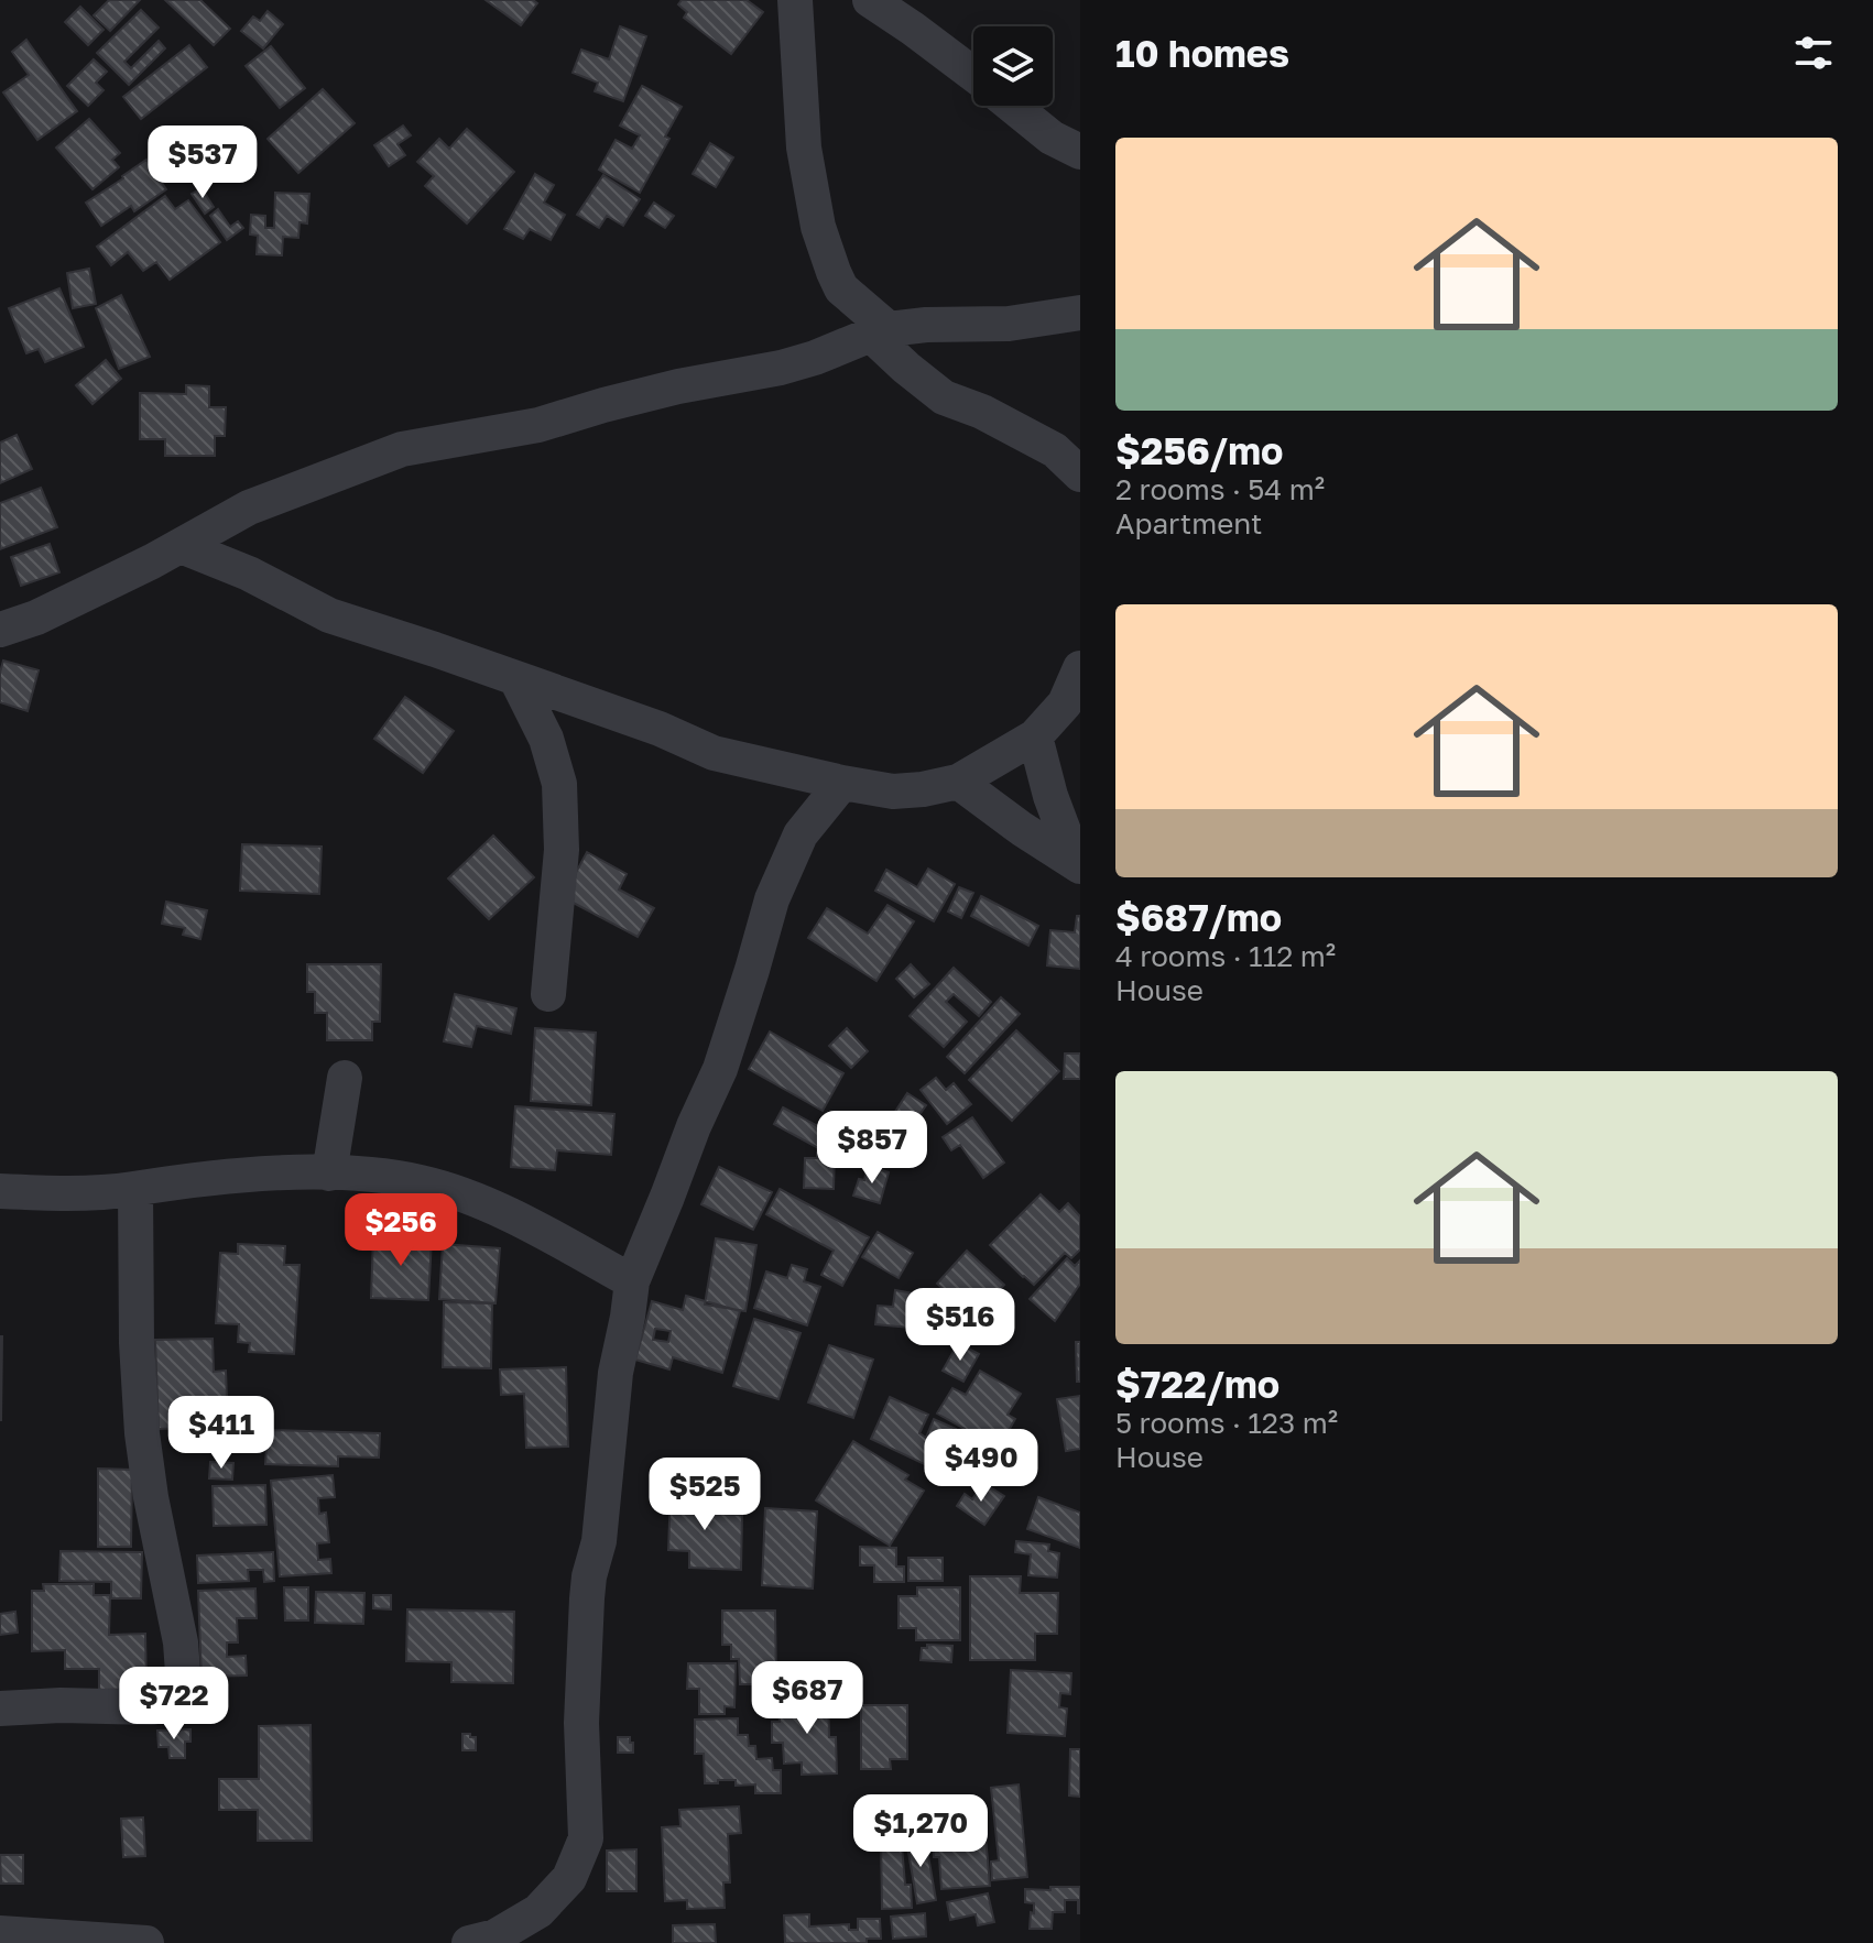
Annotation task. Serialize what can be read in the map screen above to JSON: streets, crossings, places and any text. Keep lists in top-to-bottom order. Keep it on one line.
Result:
{"page":{"heading":"10 homes","list":[{"name":"$256/mo","note":"2 rooms · 54 m² · Apartment"},{"name":"$687/mo","note":"4 rooms · 112 m² · House"},{"name":"$722/mo","note":"5 rooms · 123 m² · House"}],"price":["$537","$857","$256","$516","$411","$490","$525","$687","$722","$1,270"]}}
